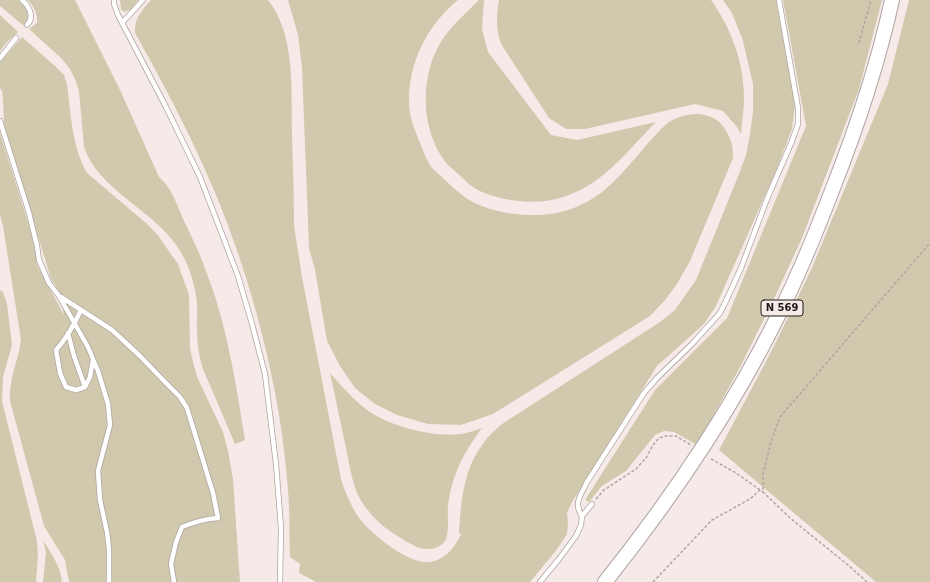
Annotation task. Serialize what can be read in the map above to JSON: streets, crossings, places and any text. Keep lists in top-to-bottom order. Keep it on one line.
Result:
{"streets":{"main road":["N 569"]}}
